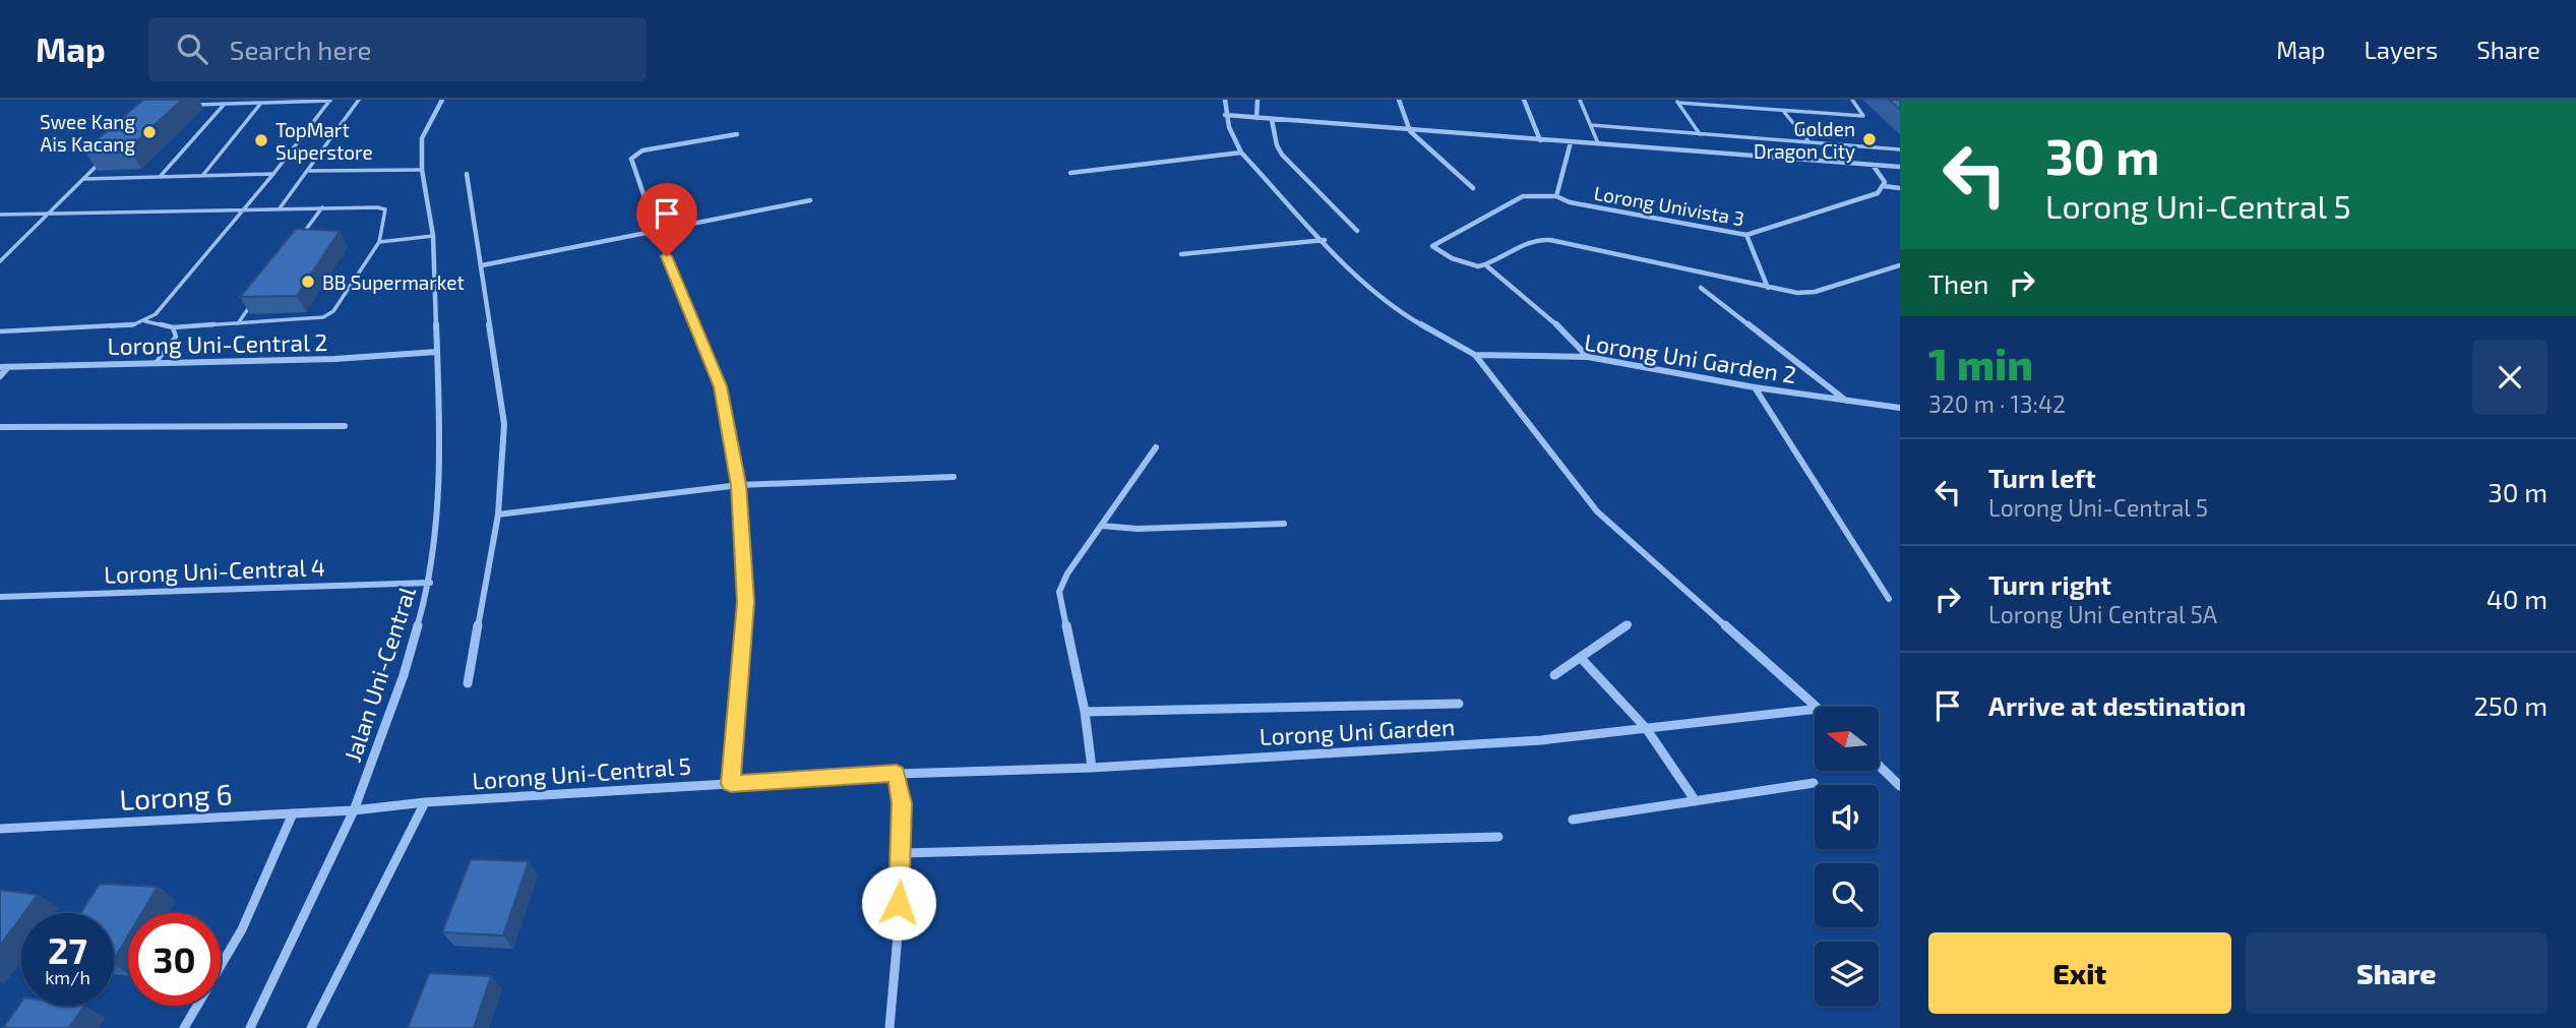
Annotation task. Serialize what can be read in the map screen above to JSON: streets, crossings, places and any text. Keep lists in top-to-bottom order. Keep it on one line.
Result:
{"streets":{"street":["Lorong Univista 3","Lorong Uni-Central 2","Lorong Uni Garden 2","Lorong Uni-Central 4","Jalan Uni-Central","Lorong Uni Garden","Lorong Uni-Central 5","Lorong 6"]},"crossings":[["Lorong Uni-Central 2","Jalan Uni-Central"],["Lorong Uni-Central 4","Jalan Uni-Central"],["Jalan Uni-Central","Lorong Uni-Central 5"],["Jalan Uni-Central","Lorong 6"],["Lorong Uni Garden","Lorong Uni-Central 5"],["Lorong Uni-Central 5","Lorong 6"]],"places":["Swee Kang Ais Kacang","Golden Dragon City","TopMart Superstore","BB Supermarket"],"north":"left","page":{"header":"Map","search":"Search here","nav":["Map","Layers","Share"],"turn":["30 m","Lorong Uni-Central 5"],"then":"Then","heading":["1 min","320 m · 13:42"],"list":[{"name":"Turn left","note":"Lorong Uni-Central 5","value":"30 m"},{"name":"Turn right","note":"Lorong Uni Central 5A","value":"40 m"},{"name":"Arrive at destination","value":"250 m"}],"speed":"27 km/h","limit":"30","buttons":["Exit","Share"]}}
